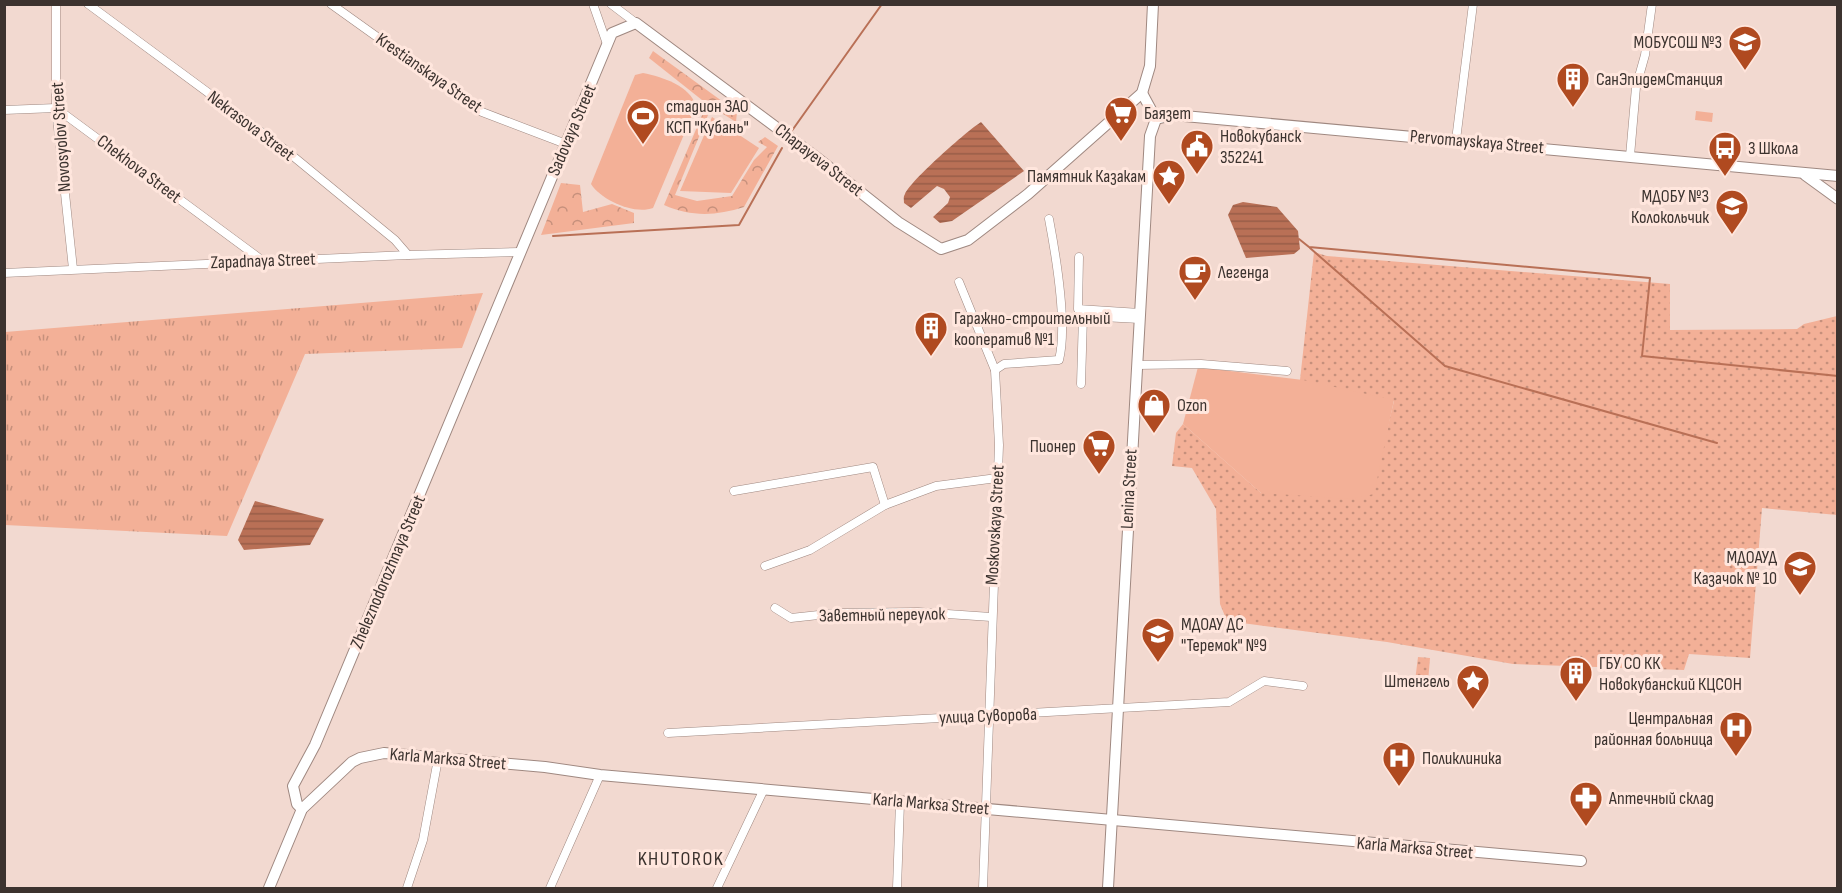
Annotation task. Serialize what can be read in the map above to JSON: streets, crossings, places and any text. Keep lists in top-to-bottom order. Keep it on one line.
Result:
{"streets":{"main road":["Sadovaya Street","Pervomayskaya Street","Chapayeva Street","Lenina Street","Zheleznodorozhnaya Street","Karla Marksa Street"],"street":["Krestianskaya Street","Nekrasova Street","Novosyolov Street","Chekhova Street","Zapadnaya Street","Moskovskaya Street","Заветный переулок","улица Суворова"]},"crossings":[["Krestianskaya Street","Sadovaya Street"],["Nekrasova Street","Zapadnaya Street"],["Sadovaya Street","Chapayeva Street"],["Sadovaya Street","Zapadnaya Street"],["Sadovaya Street","Zheleznodorozhnaya Street"],["Novosyolov Street","Chekhova Street"],["Novosyolov Street","Zapadnaya Street"],["Pervomayskaya Street","Lenina Street"],["Chekhova Street","Zapadnaya Street"],["Zapadnaya Street","Zheleznodorozhnaya Street"],["Lenina Street","улица Суворова"],["Lenina Street","Karla Marksa Street"],["Moskovskaya Street","Заветный переулок"],["Moskovskaya Street","улица Суворова"],["Moskovskaya Street","Karla Marksa Street"],["Zheleznodorozhnaya Street","Karla Marksa Street"]],"districts":["KHUTOROK"],"places":{"school or university":["МОБУСОШ №3","МДОБУ №3 Колокольчик","МДОАУД Казачок № 10","МДОАУ ДС \"Теремок\" №9"],"building":["СанЭпидемСтанция","Гаражно-строительный кооператив №1","ГБУ СО КК Новокубанский КЦСОН"],"supermarket":["Баязет","Пионер"],"sports":["стадион ЗАО КСП \"Кубань\""],"public building":["Новокубанск 352241"],"bus stop":["3 Школа"],"place":["Памятник Казакам","Штенгель"],"cafe":["Легенда"],"shop":["Ozon"],"hospital":["Центральная районная больница","Поликлиника"],"pharmacy":["Аптечный склад"]}}
